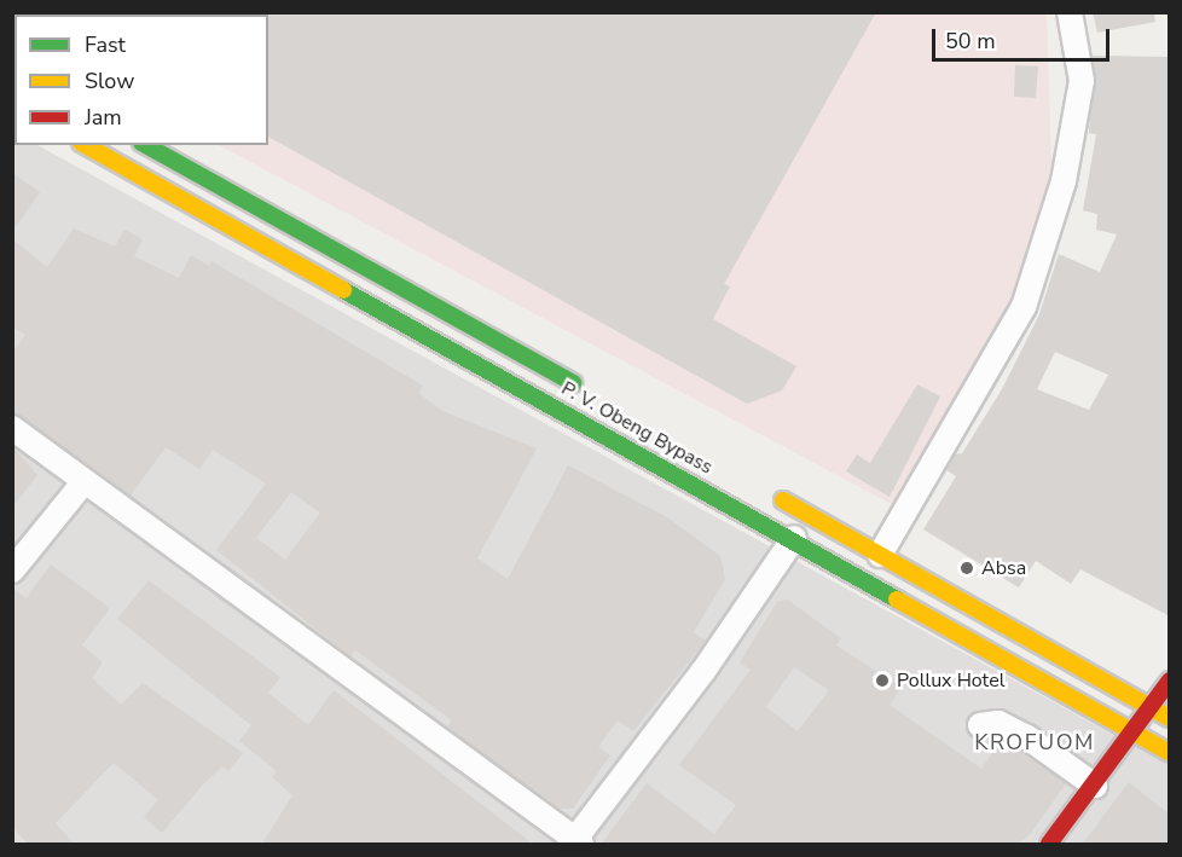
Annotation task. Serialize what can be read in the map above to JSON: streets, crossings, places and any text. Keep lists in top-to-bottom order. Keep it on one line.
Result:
{"streets":{"main road":["P. V. Obeng Bypass"]},"districts":["KROFUOM"],"places":["Absa","Pollux Hotel"],"legend":["Fast","Slow","Jam"],"scale_bar":"50 m"}
